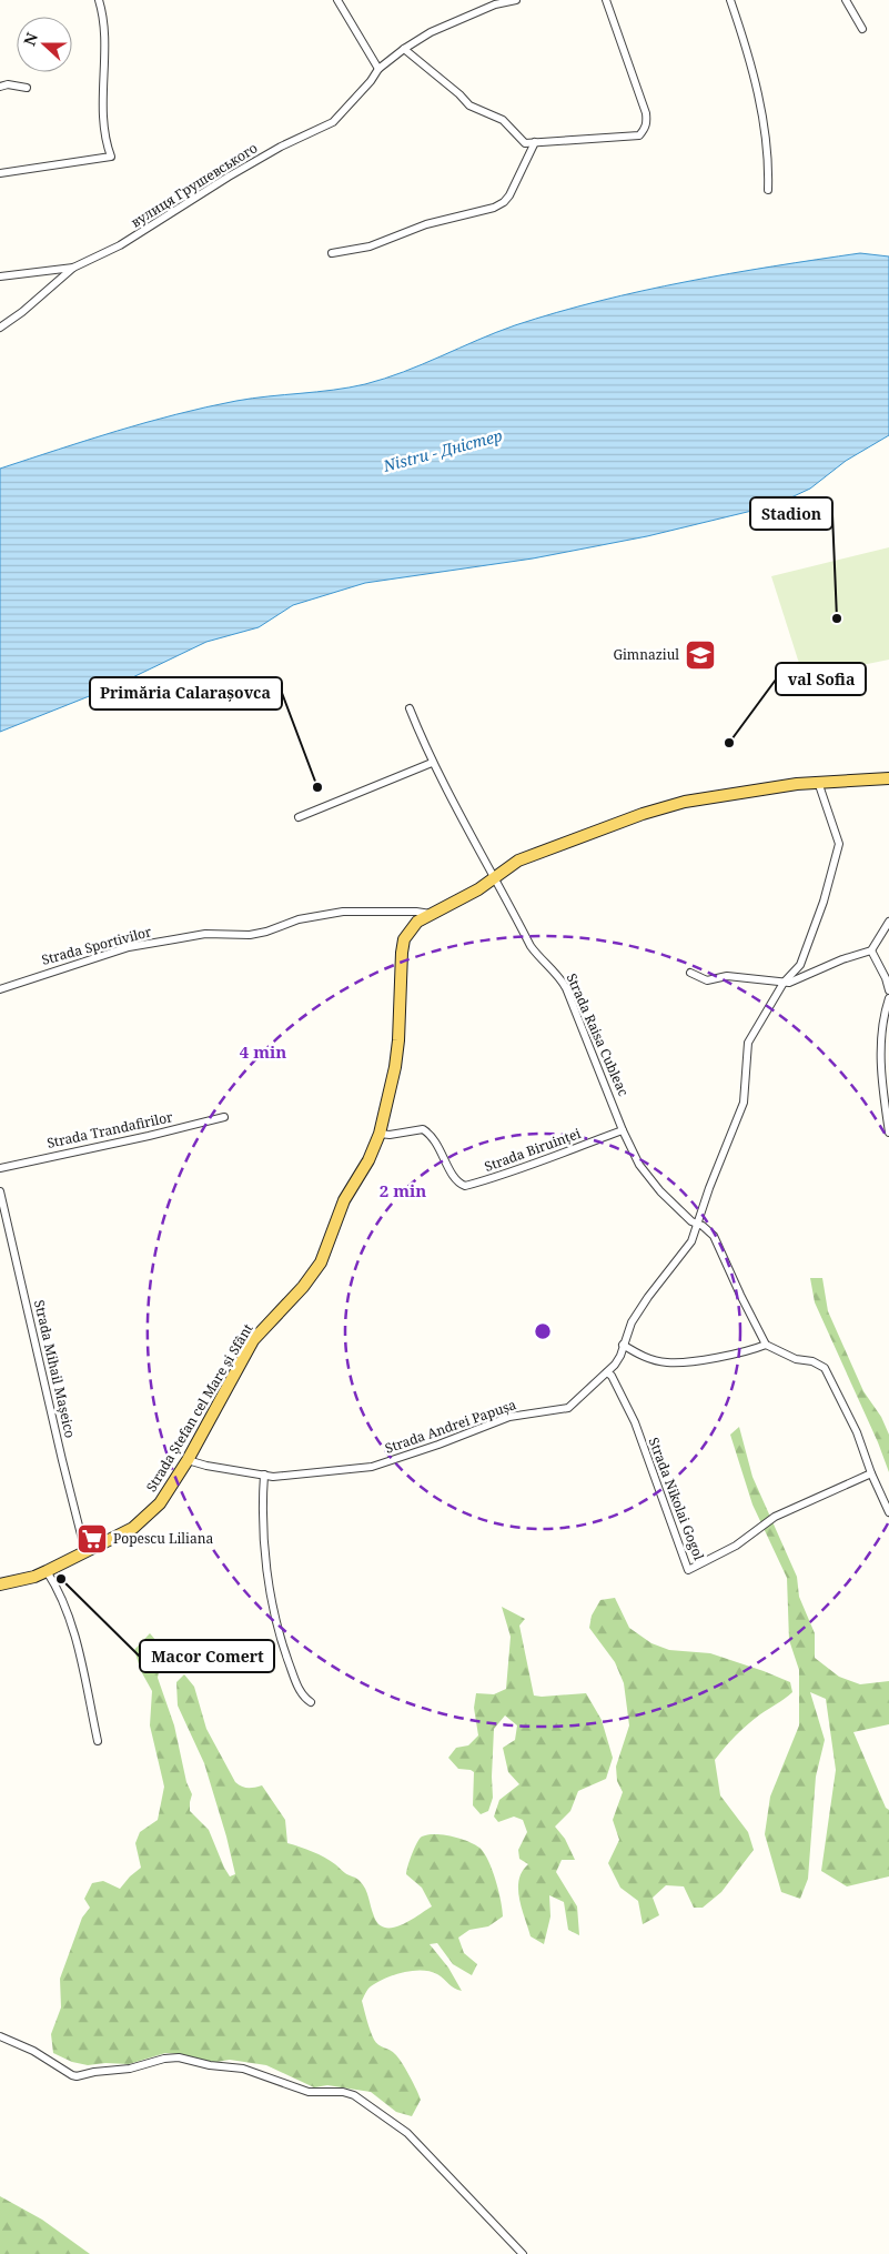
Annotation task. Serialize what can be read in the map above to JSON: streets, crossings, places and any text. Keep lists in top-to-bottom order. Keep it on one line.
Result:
{"streets":{"main road":["Strada Ștefan cel Mare și Sfânt"],"street":["вулиця Грушевського","Strada Sportivilor","Strada Raisa Cubleac","Strada Trandafirilor","Strada Biruinței","Strada Mihail Mașeico","Strada Andrei Papușa","Strada Nikolai Gogol"]},"crossings":[["Strada Sportivilor","Strada Ștefan cel Mare și Sfânt"],["Strada Raisa Cubleac","Strada Biruinței"],["Strada Raisa Cubleac","Strada Ștefan cel Mare și Sfânt"],["Strada Raisa Cubleac","Strada Andrei Papușa"],["Strada Biruinței","Strada Ștefan cel Mare și Sfânt"],["Strada Mihail Mașeico","Strada Ștefan cel Mare și Sfânt"],["Strada Ștefan cel Mare și Sfânt","Strada Andrei Papușa"],["Strada Andrei Papușa","Strada Nikolai Gogol"]],"water":["Nistru - Дністер"],"places":{"other":["Stadion","val Sofia","Primăria Calarașovca","Macor Comert"],"school or university":["Gimnaziul"],"supermarket":["Popescu Liliana"]},"north":"left","rings":["4 min","2 min"]}
